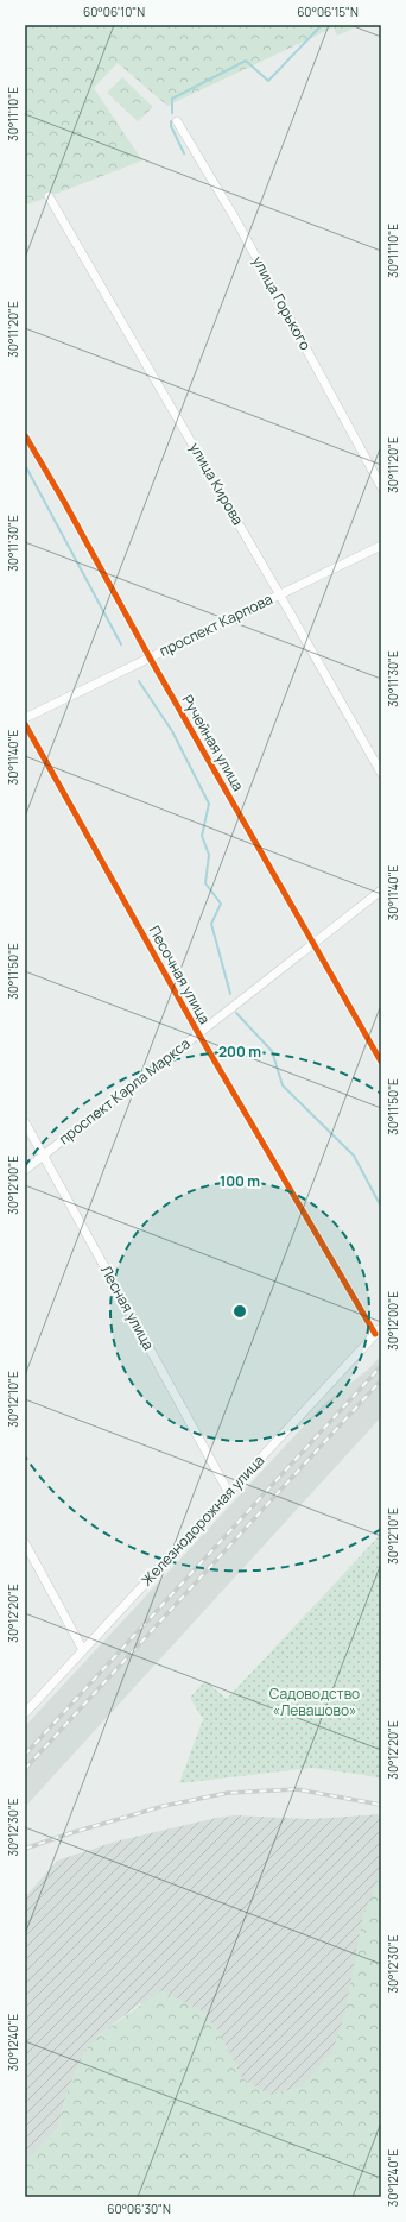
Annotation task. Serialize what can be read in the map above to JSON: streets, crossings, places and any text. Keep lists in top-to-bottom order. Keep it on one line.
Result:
{"streets":{"street":["улица Горького","улица Кирова","проспект Карпова","Ручейная улица","Песочная улица","проспект Карла Маркса","Лесная улица","Железнодорожная улица"]},"crossings":[["улица Кирова","проспект Карпова"],["проспект Карпова","Ручейная улица"],["Ручейная улица","проспект Карла Маркса"],["Песочная улица","проспект Карла Маркса"],["Песочная улица","Железнодорожная улица"],["проспект Карла Маркса","Лесная улица"],["Лесная улица","Железнодорожная улица"]],"parks":["Садоводство «Левашово»"],"coordinates":["60°06'10\"N","60°06'15\"N","30°11'10\"E","30°11'20\"E","30°11'30\"E","30°11'40\"E","30°11'50\"E","30°12'00\"E","30°12'10\"E","30°12'20\"E","30°12'30\"E","30°12'40\"E","60°06'30\"N"],"rings":["200 m","100 m"]}
